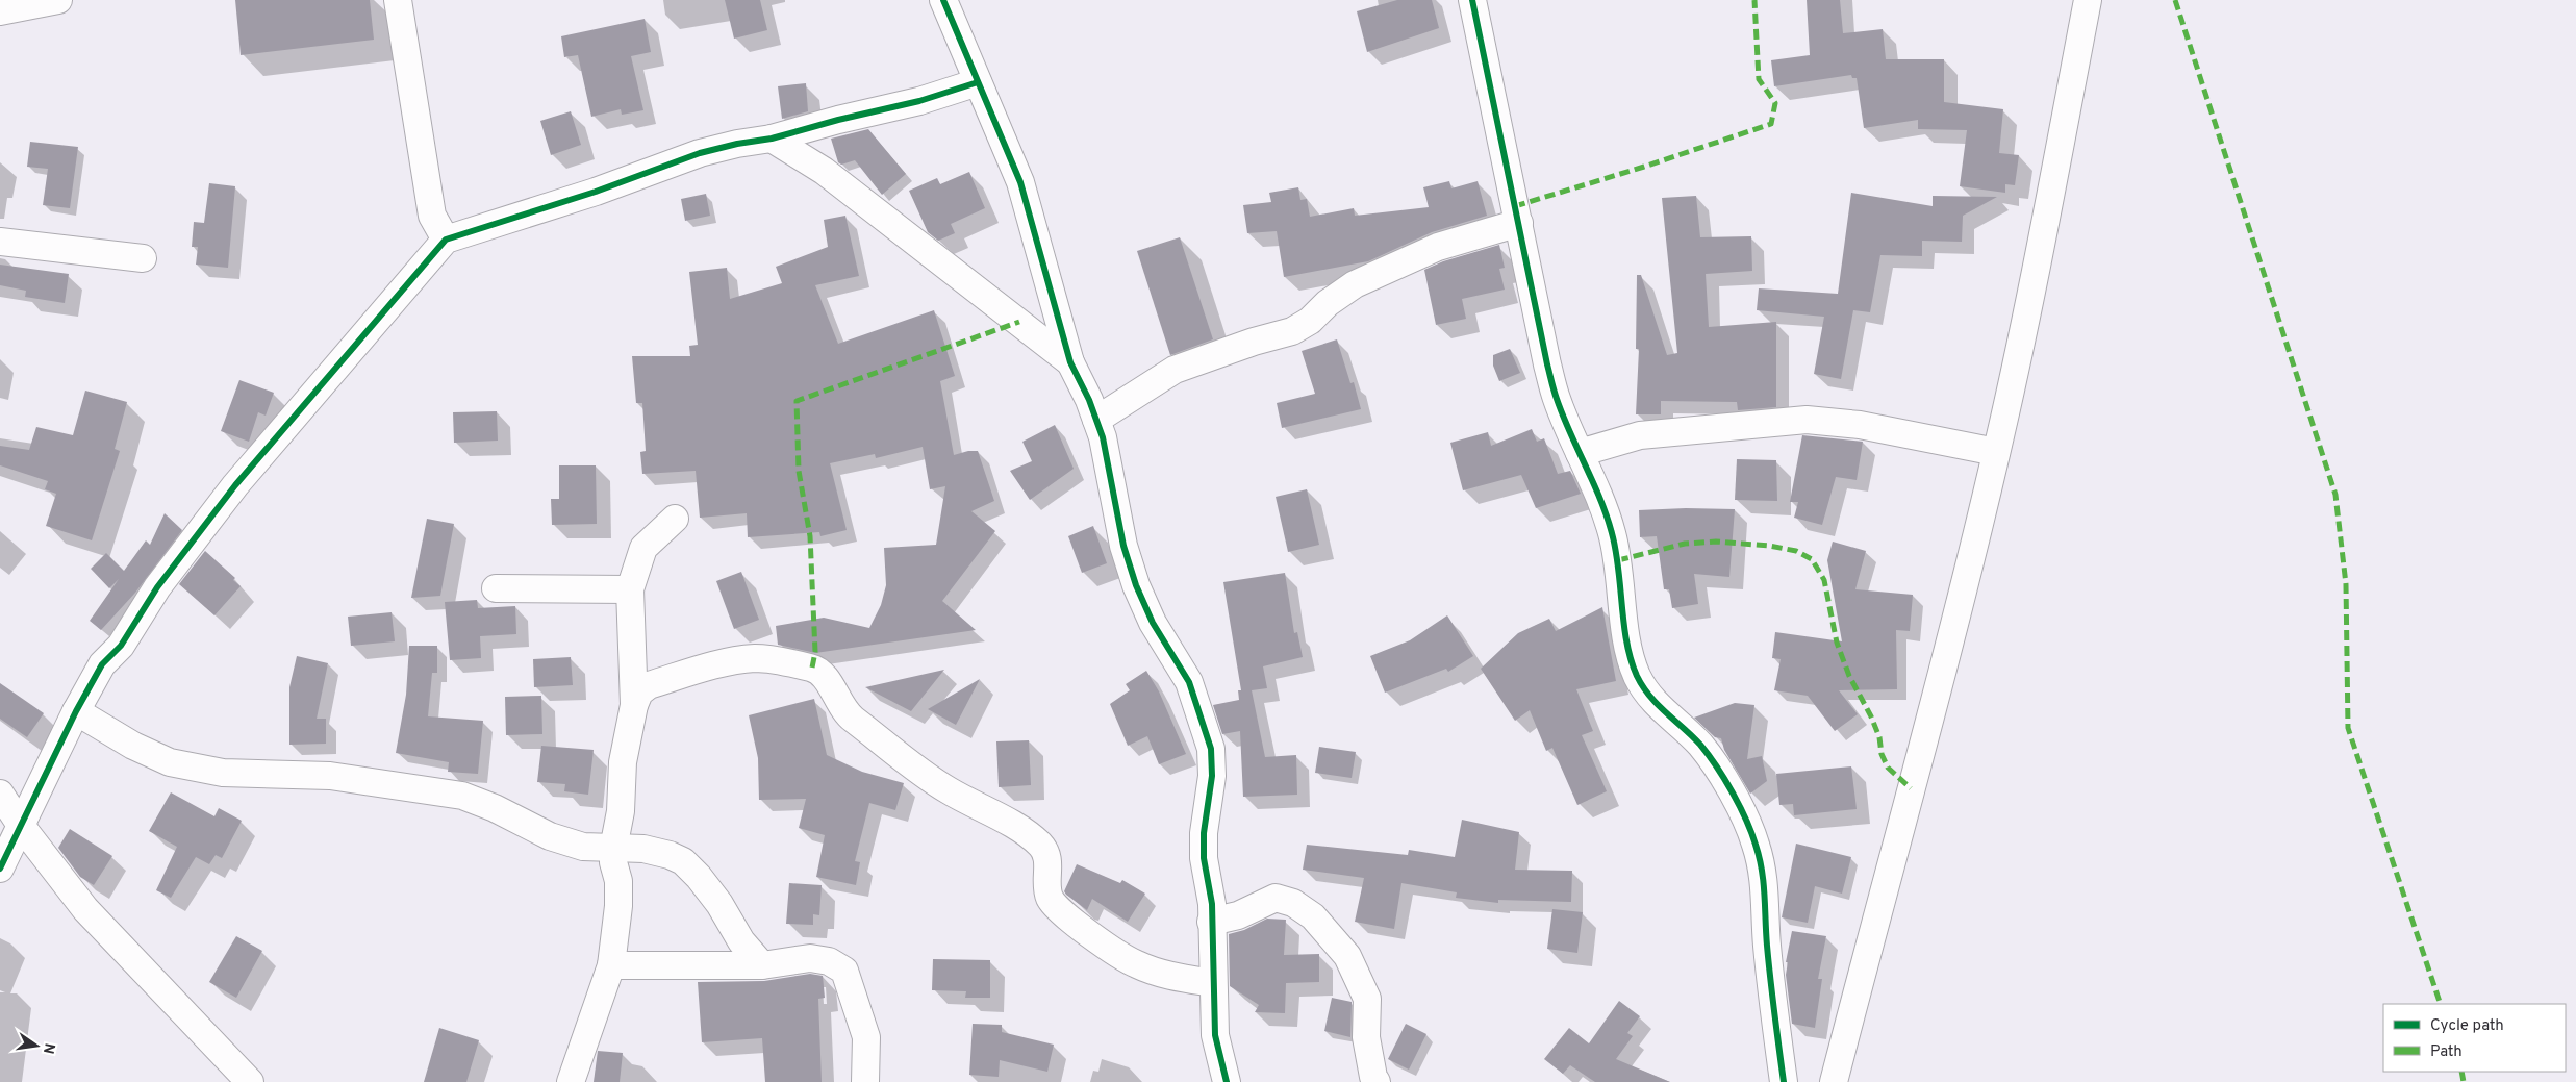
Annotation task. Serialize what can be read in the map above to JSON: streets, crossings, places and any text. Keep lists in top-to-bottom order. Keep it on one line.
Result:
{"legend":["Cycle path","Path"],"north":"right"}
